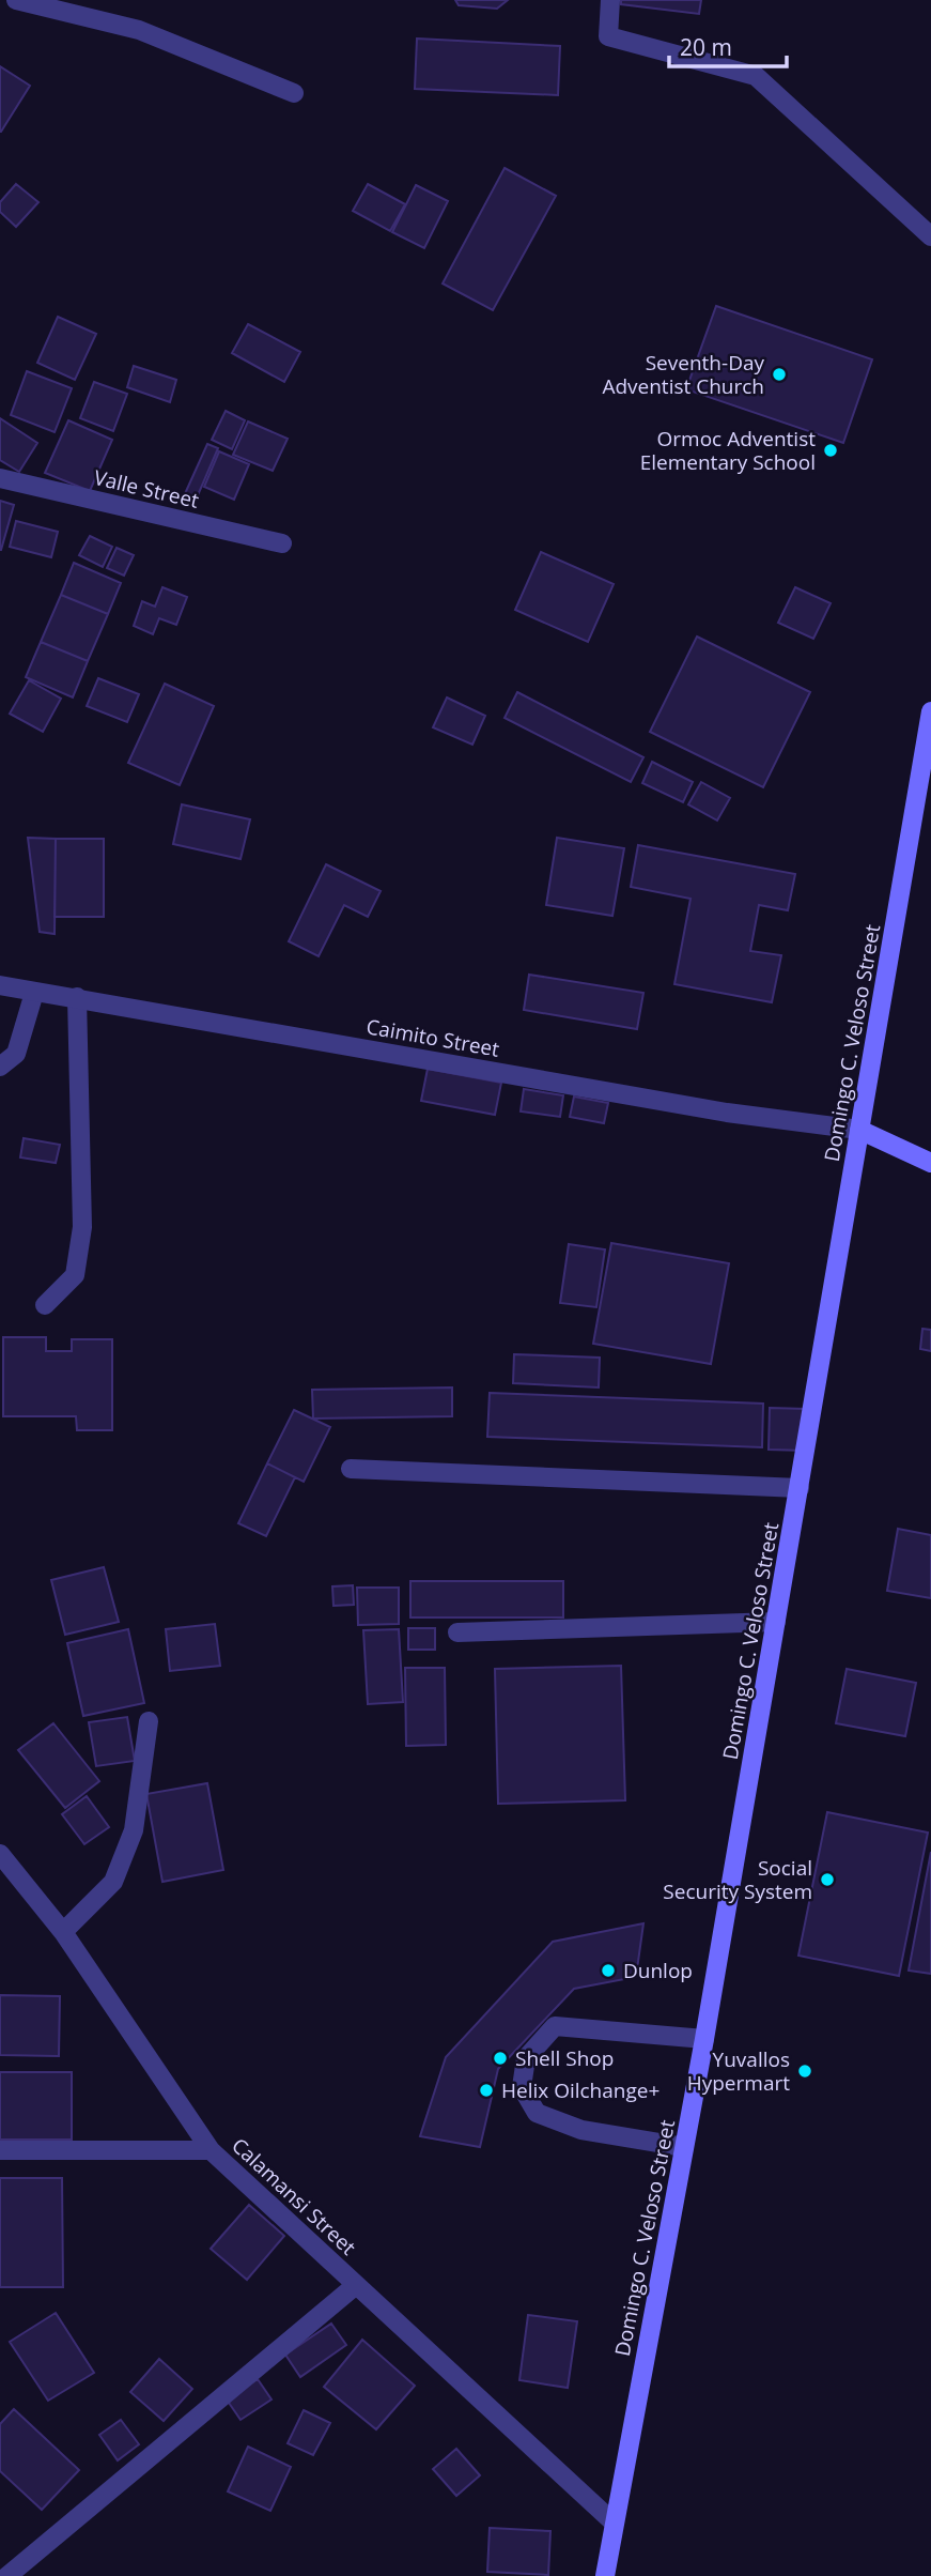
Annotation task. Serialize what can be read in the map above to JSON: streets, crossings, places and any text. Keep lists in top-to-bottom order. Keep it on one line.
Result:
{"streets":{"main road":["Domingo C. Veloso Street"],"street":["Valle Street","Caimito Street","Calamansi Street"]},"crossings":[["Caimito Street","Domingo C. Veloso Street"],["Domingo C. Veloso Street","Calamansi Street"]],"places":["Seventh-Day Adventist Church","Ormoc Adventist Elementary School","Social Security System","Dunlop","Shell Shop","Yuvallos Hypermart","Helix Oilchange+"],"scale_bar":"20 m"}
